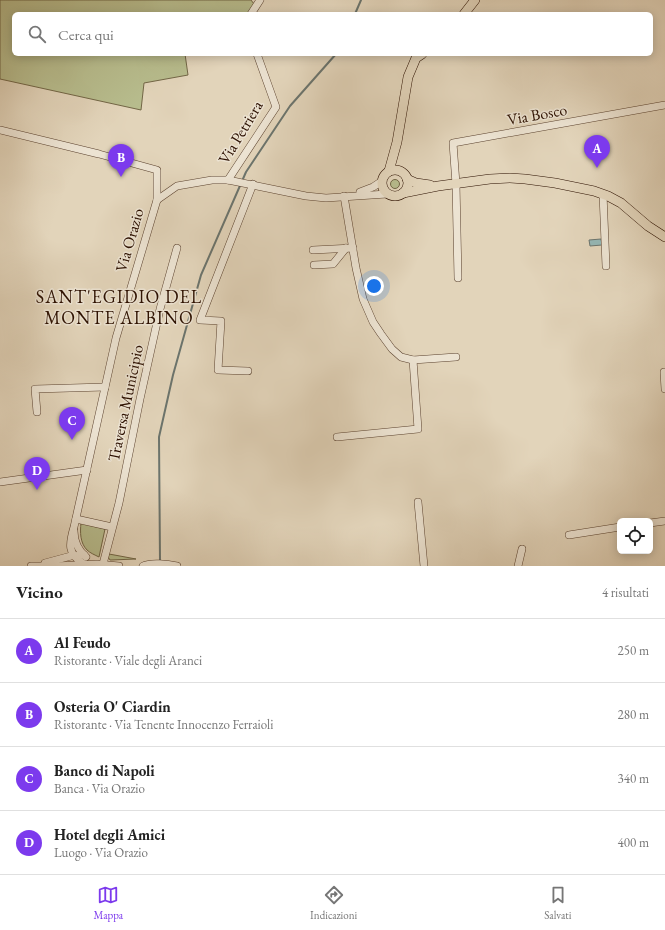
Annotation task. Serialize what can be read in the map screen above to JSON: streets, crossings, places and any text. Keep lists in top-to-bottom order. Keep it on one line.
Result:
{"streets":{"street":["Via Bosco","Via Petriera","Via Orazio","Traversa Municipio"]},"crossings":[["Via Petriera","Via Orazio"]],"districts":["SANT'EGIDIO DEL MONTE ALBINO"],"page":{"search":"Cerca qui","pins":["A","B","C","D"],"heading":["Vicino","4 risultati"],"list":[{"mark":"A","name":"Al Feudo","note":"Ristorante · Viale degli Aranci","value":"250 m"},{"mark":"B","name":"Osteria O' Ciardin","note":"Ristorante · Via Tenente Innocenzo Ferraioli","value":"280 m"},{"mark":"C","name":"Banco di Napoli","note":"Banca · Via Orazio","value":"340 m"},{"mark":"D","name":"Hotel degli Amici","note":"Luogo · Via Orazio","value":"400 m"}],"nav":["Mappa","Indicazioni","Salvati"]}}
